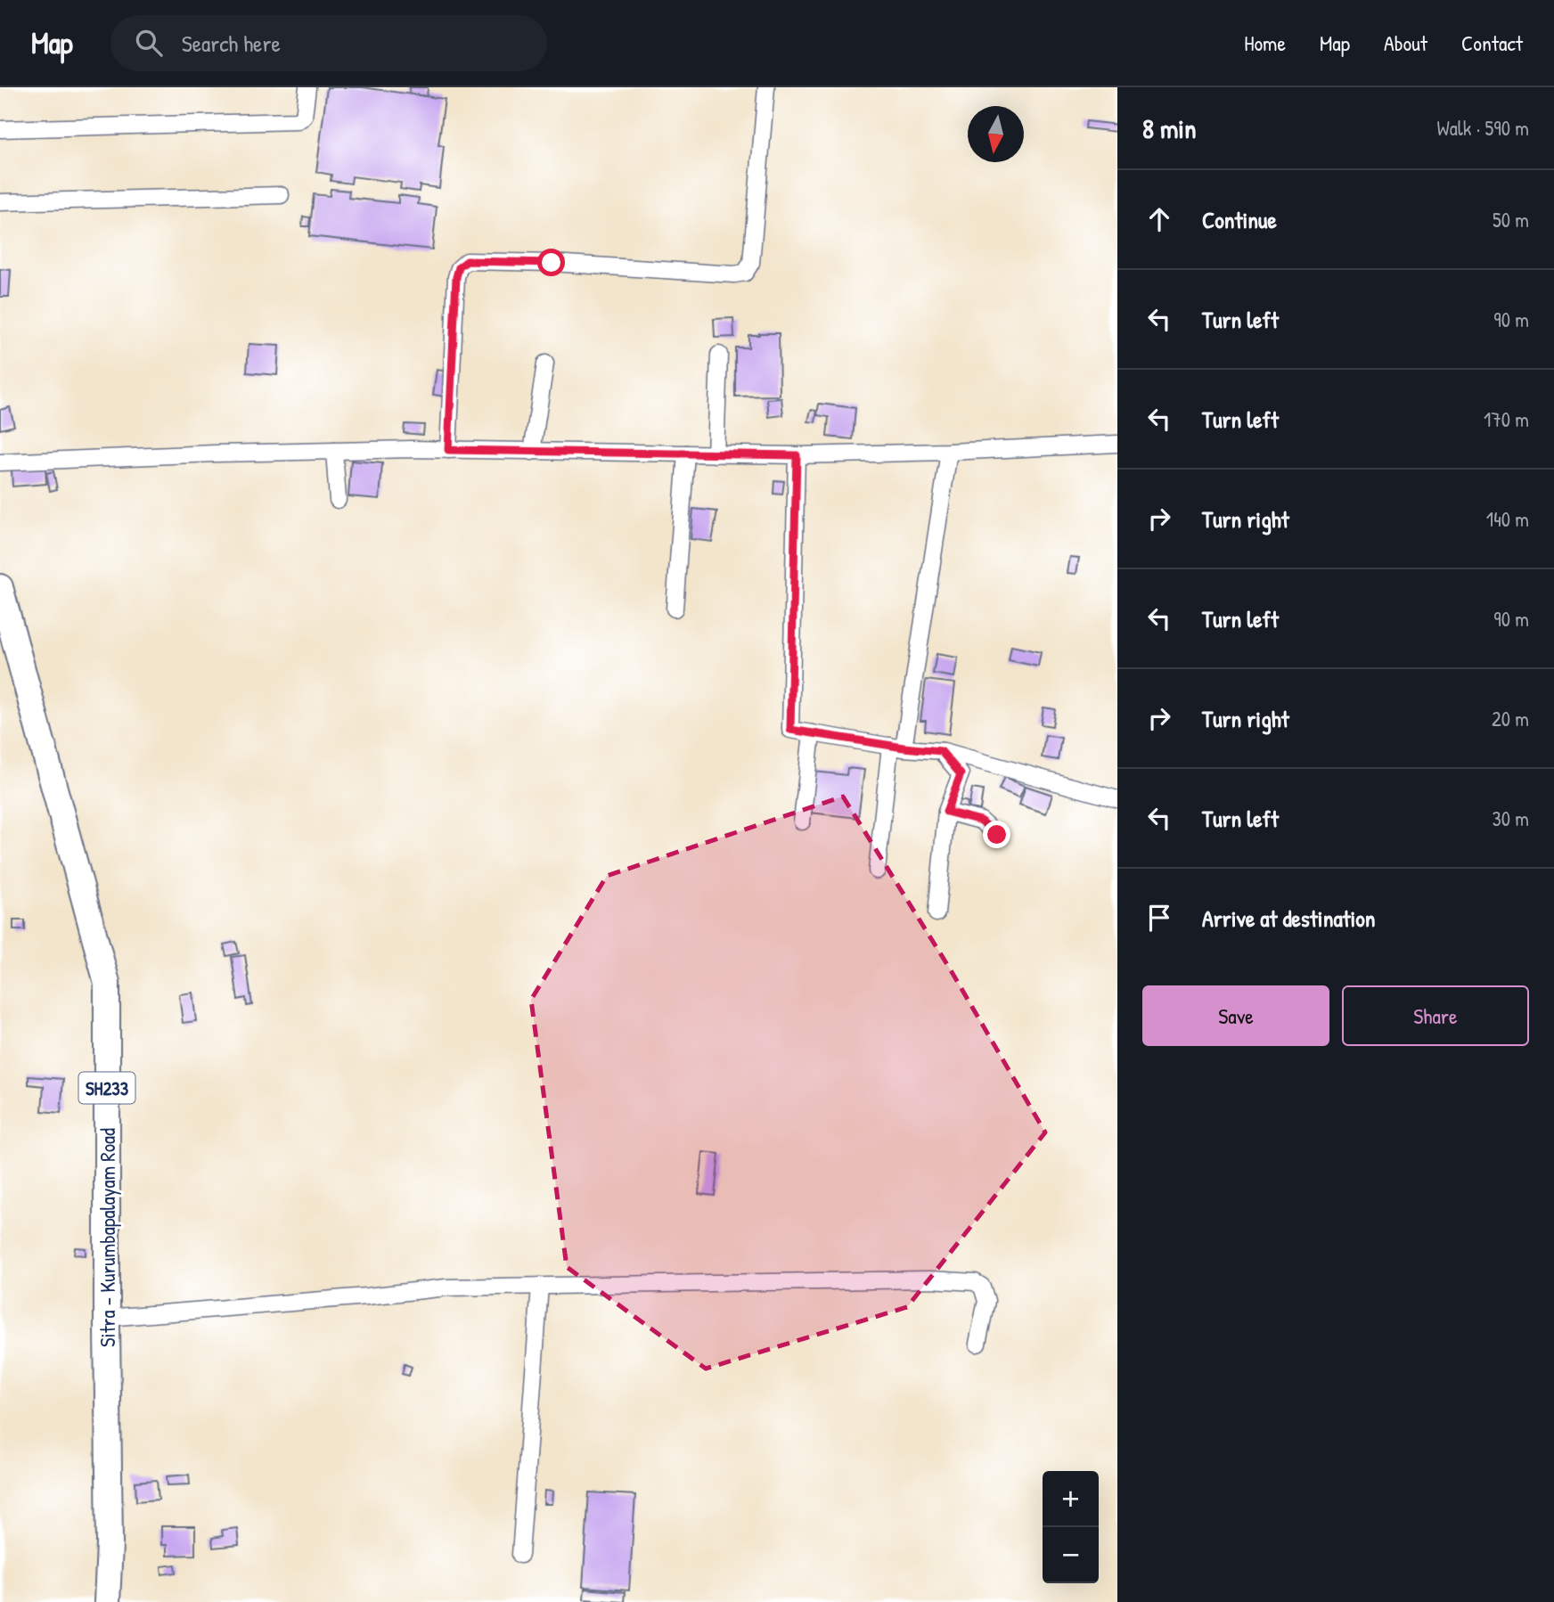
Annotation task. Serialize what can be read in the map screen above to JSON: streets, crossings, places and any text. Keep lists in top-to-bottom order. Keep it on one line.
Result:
{"streets":{"main road":["SH233","Sitra - Kurumbapalayam Road"]},"north":"bottom","page":{"header":"Map","search":"Search here","nav":["Home","Map","About","Contact"],"heading":["8 min","Walk · 590 m"],"list":[["Continue","50 m"],["Turn left","90 m"],["Turn left","170 m"],["Turn right","140 m"],["Turn left","90 m"],["Turn right","20 m"],["Turn left","30 m"],"Arrive at destination"],"buttons":["Save","Share"],"map_buttons":["+","−"]}}
